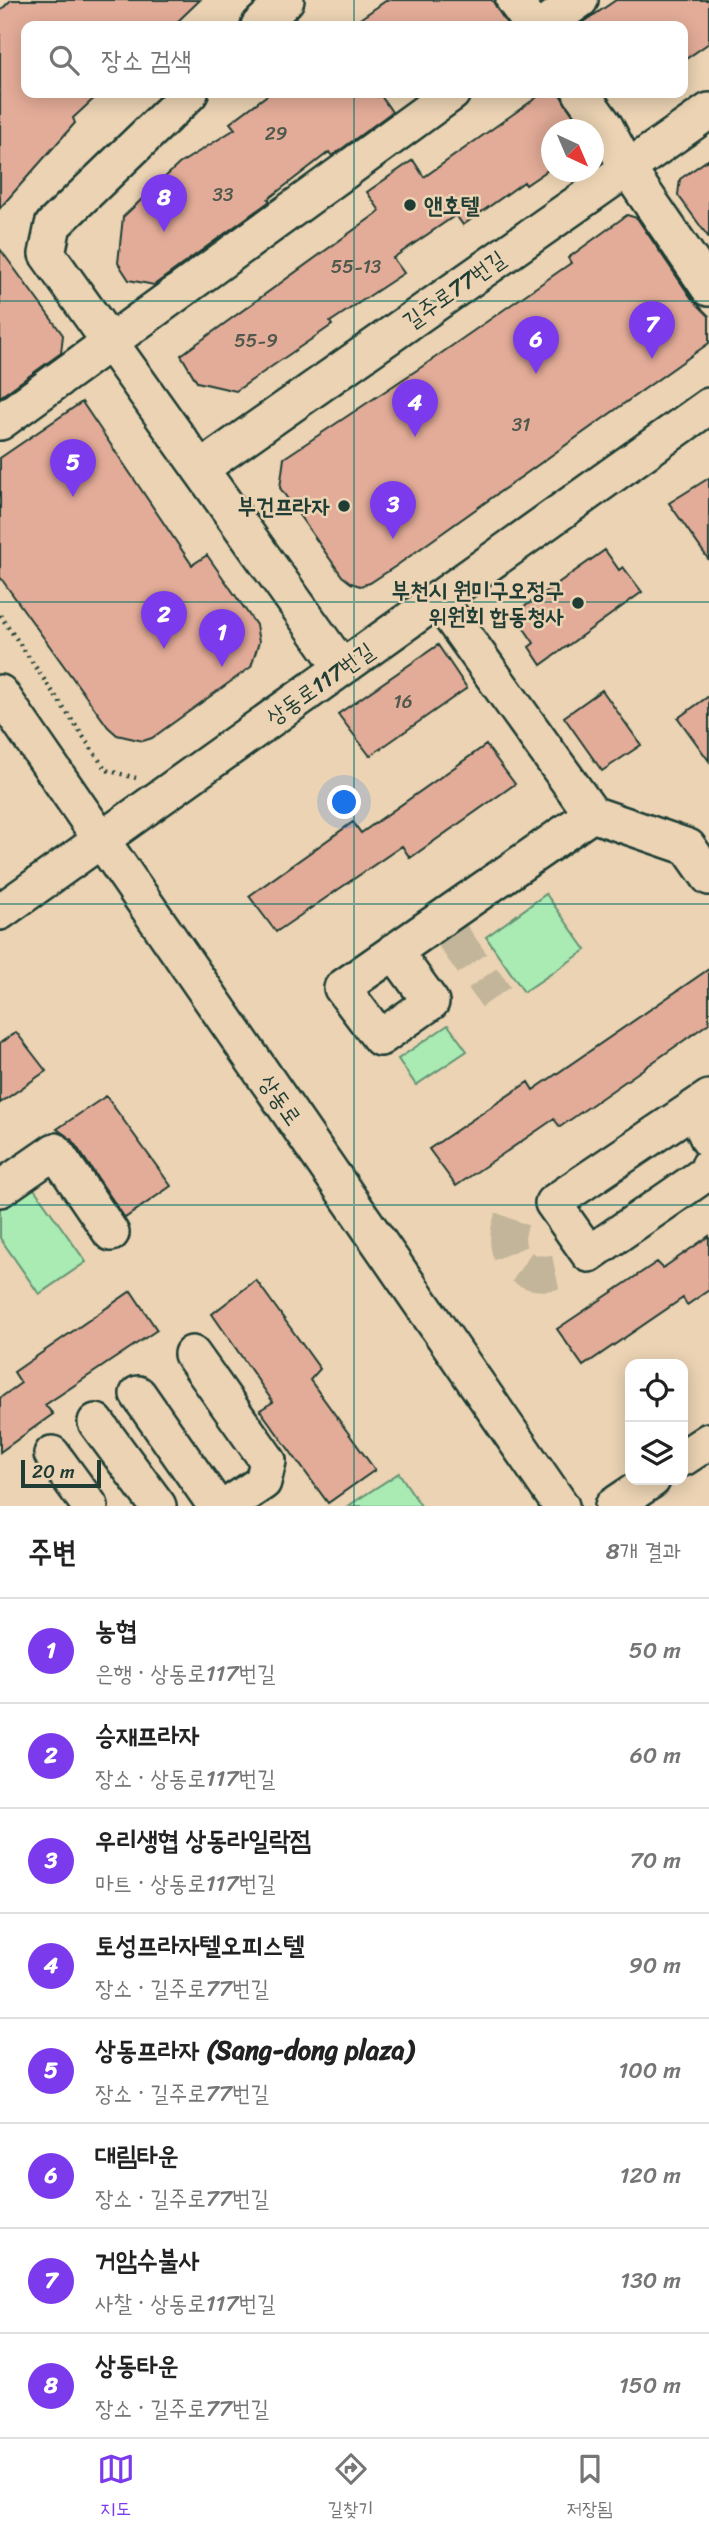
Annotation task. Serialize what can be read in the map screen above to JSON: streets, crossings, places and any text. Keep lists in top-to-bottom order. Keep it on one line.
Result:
{"streets":{"street":["길주로77번길","상동로117번길","상동로"]},"crossings":[["상동로117번길","상동로"]],"places":["앤호텔","부건프라자","부천시 원미구오정구 위원회 합동청사"],"house_numbers":["29","33","55-13","55-9","31","16"],"scale_bar":"20 m","north":"bottom right","page":{"search":"장소 검색","pins":["8","7","6","4","5","3","2","1"],"scale":"20 m","heading":["주변","8개 결과"],"list":[{"mark":"1","name":"농협","note":"은행 · 상동로117번길","value":"50 m"},{"mark":"2","name":"승재프라자","note":"장소 · 상동로117번길","value":"60 m"},{"mark":"3","name":"우리생협 상동라일락점","note":"마트 · 상동로117번길","value":"70 m"},{"mark":"4","name":"토성프라자텔오피스텔","note":"장소 · 길주로77번길","value":"90 m"},{"mark":"5","name":"상동프라자 (Sang-dong plaza)","note":"장소 · 길주로77번길","value":"100 m"},{"mark":"6","name":"대림타운","note":"장소 · 길주로77번길","value":"120 m"},{"mark":"7","name":"거암수불사","note":"사찰 · 상동로117번길","value":"130 m"},{"mark":"8","name":"상동타운","note":"장소 · 길주로77번길","value":"150 m"}],"nav":["지도","길찾기","저장됨"]}}
